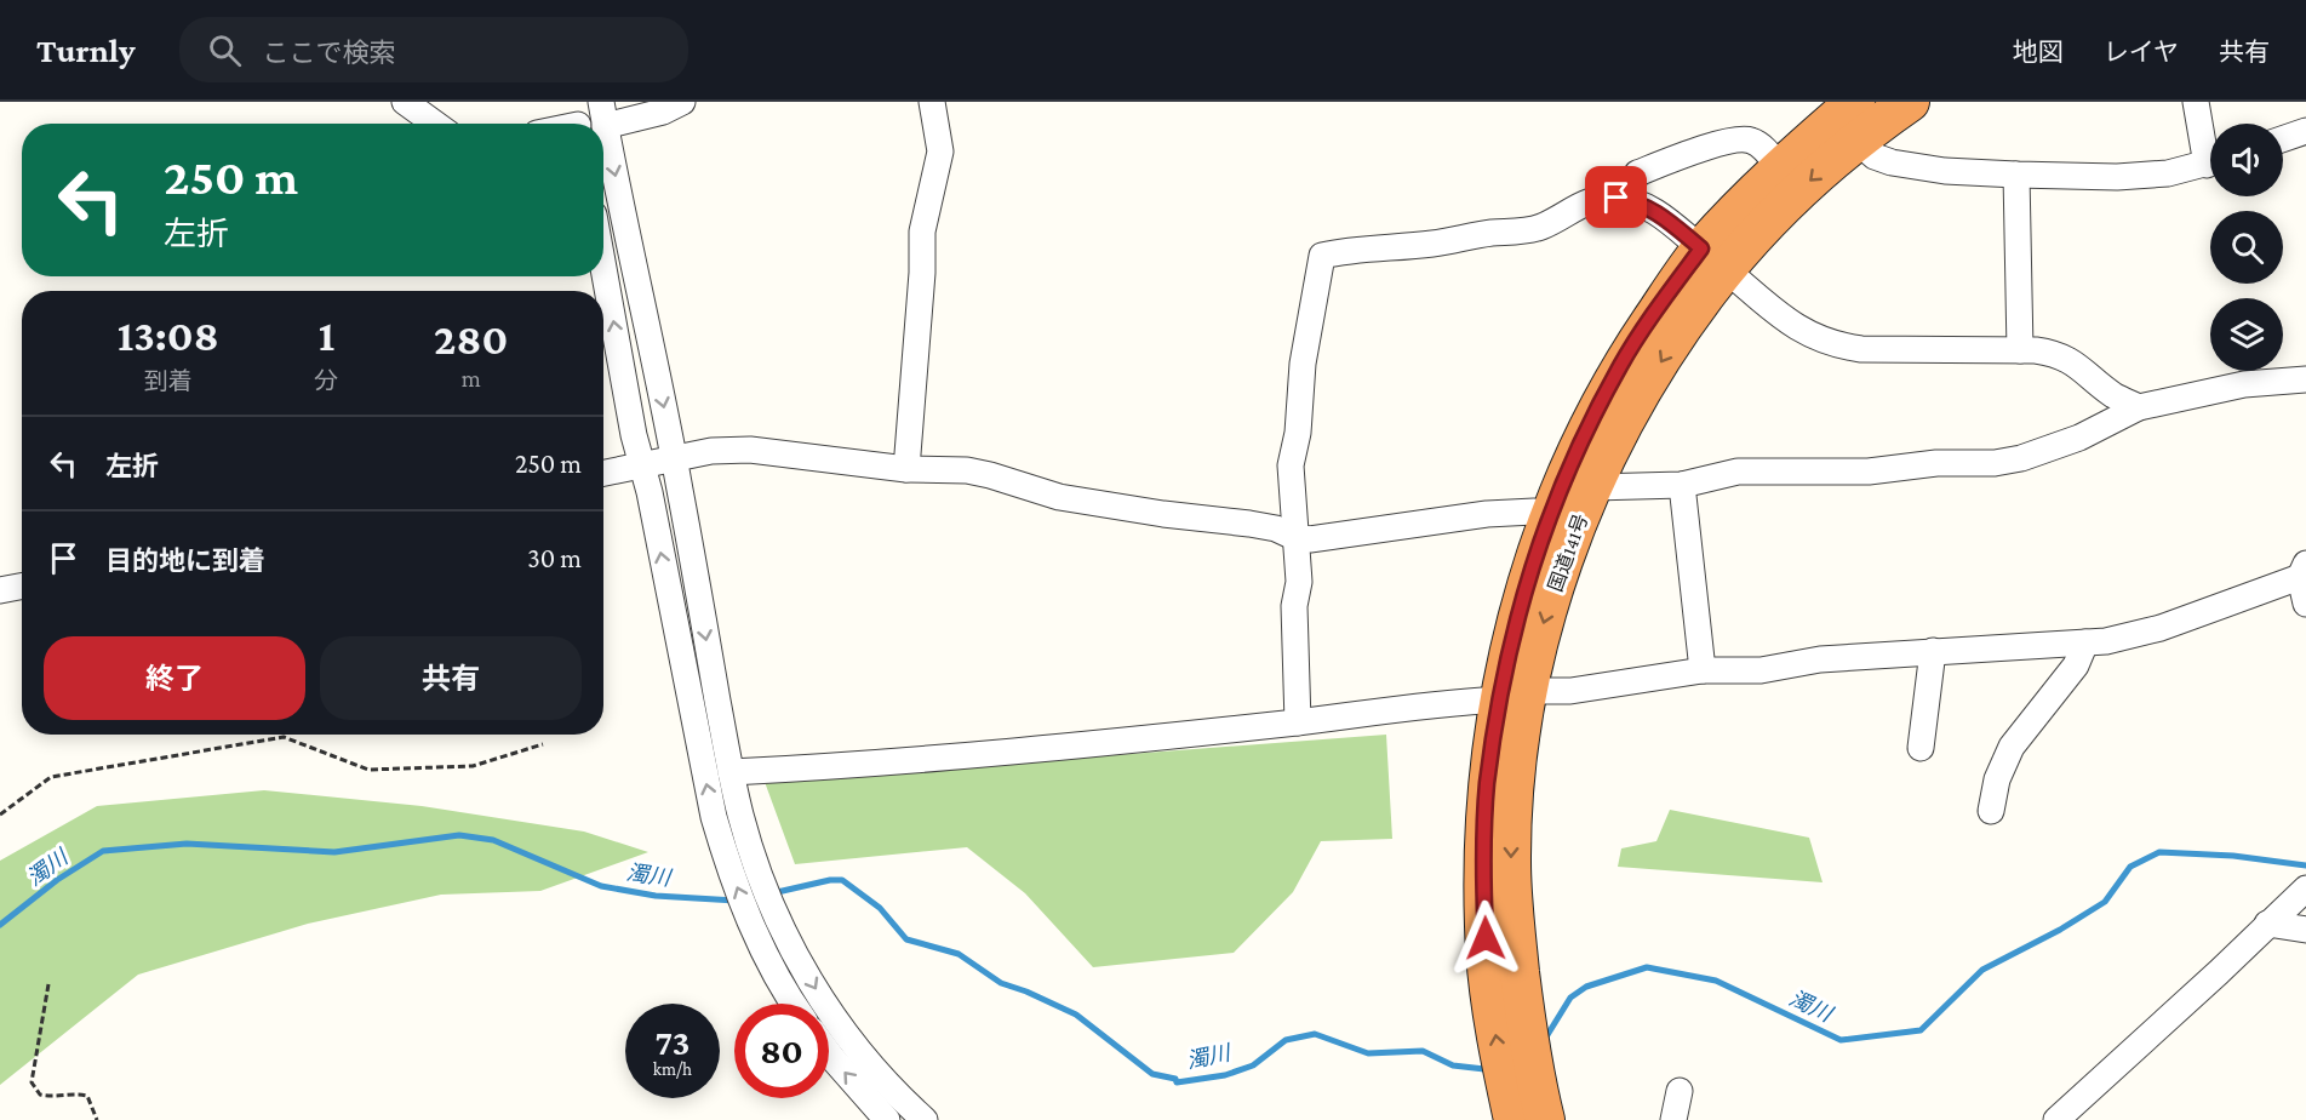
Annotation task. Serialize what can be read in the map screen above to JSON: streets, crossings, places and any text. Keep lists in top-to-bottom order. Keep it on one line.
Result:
{"streets":{"highway":["国道141号"]},"water":["濁川"],"page":{"header":"Turnly","search":"ここで検索","nav":["地図","レイヤ","共有"],"turn":["250 m","左折"],"eta":["13:08","到着","1","分","280","m"],"list":[{"name":"左折","value":"250 m"},{"name":"目的地に到着","value":"30 m"}],"buttons":["終了","共有"],"speed":"73 km/h","limit":"80"}}
